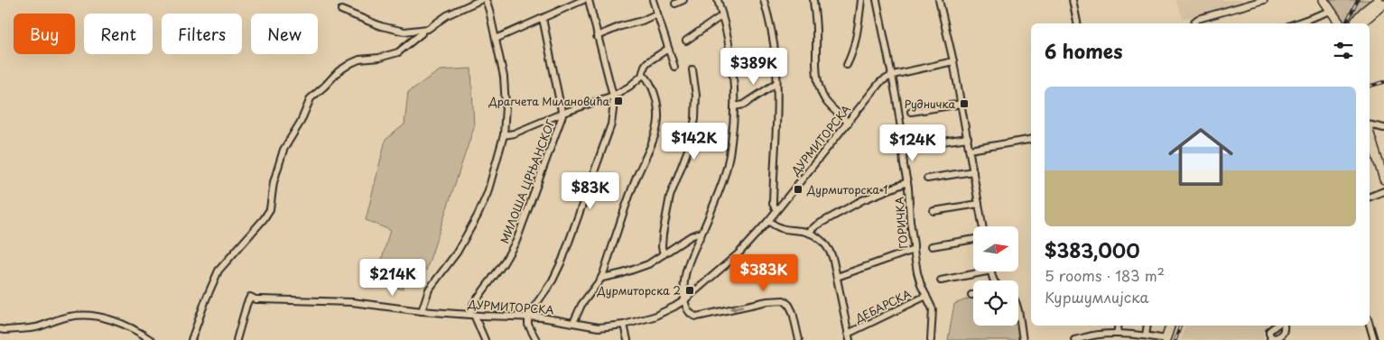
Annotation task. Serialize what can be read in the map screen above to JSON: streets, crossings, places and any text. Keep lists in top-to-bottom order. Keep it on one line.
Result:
{"streets":{"street":["ДУРМИТОРСКА","МИЛОША ЦРЊАНСКОГ","ГОРИЧКА","ДЕБАРСКА"]},"crossings":[["ДУРМИТОРСКА","МИЛОША ЦРЊАНСКОГ"],["ДУРМИТОРСКА","ГОРИЧКА"],["ГОРИЧКА","ДЕБАРСКА"]],"places":{"transit":["Драгчета Милановића","Рудничка","Дурмиторска 1","Дурмиторска 2"]},"north":"right","page":{"chip":["Buy","Rent","Filters","New"],"heading":"6 homes","price":["$389K","$142K","$124K","$83K","$383K","$214K"],"list":[{"name":"$383,000","note":"5 rooms · 183 m² · Куршумлијска"}]}}
